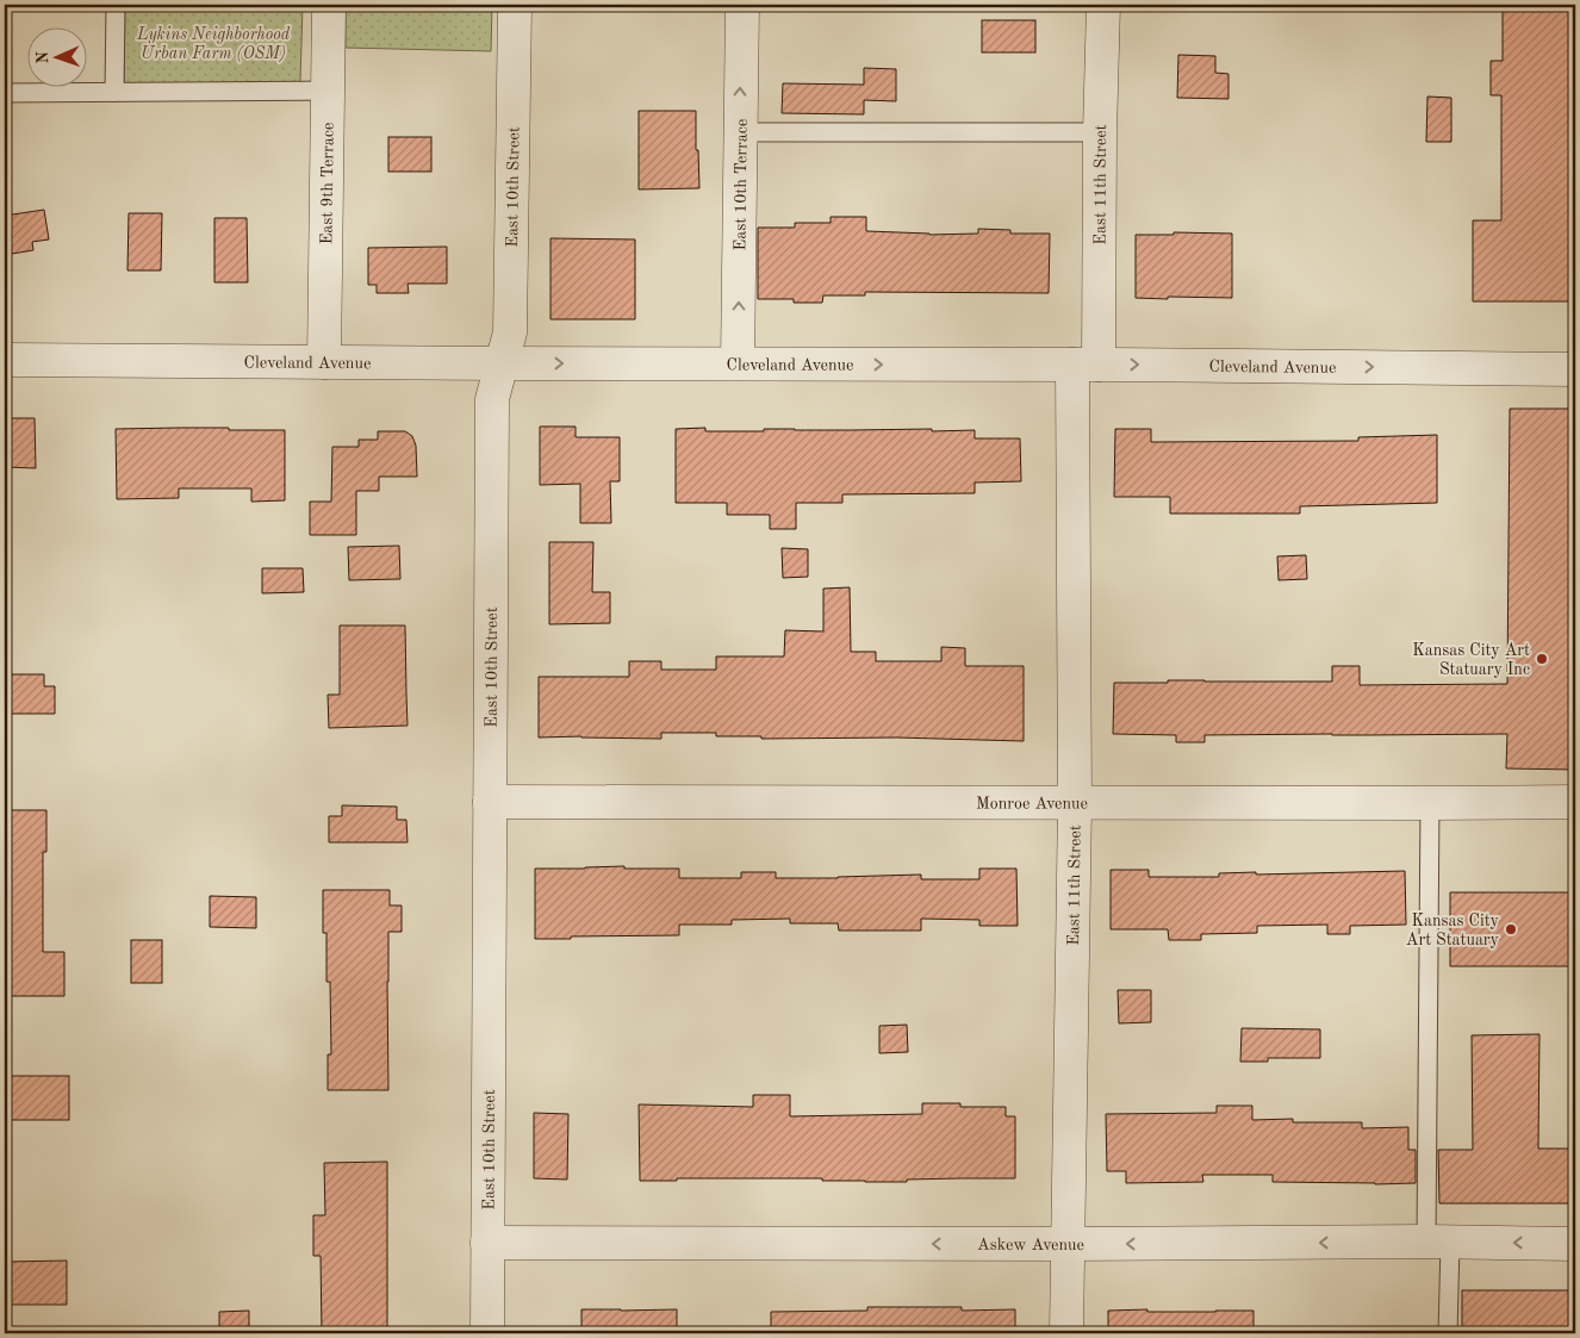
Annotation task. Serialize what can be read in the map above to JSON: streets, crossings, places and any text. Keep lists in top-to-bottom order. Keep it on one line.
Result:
{"streets":{"street":["East 9th Terrace","East 10th Terrace","East 11th Street","East 10th Street","Cleveland Avenue","Monroe Avenue","Askew Avenue"]},"crossings":[["East 9th Terrace","Cleveland Avenue"],["East 10th Terrace","Cleveland Avenue"],["East 11th Street","Cleveland Avenue"],["East 11th Street","Monroe Avenue"],["East 11th Street","Askew Avenue"],["East 10th Street","Cleveland Avenue"],["East 10th Street","Monroe Avenue"],["East 10th Street","Askew Avenue"]],"one_way":["East 10th Terrace","Cleveland Avenue","Askew Avenue"],"parks":["Lykins Neighborhood Urban Farm (OSM)"],"places":["Kansas City Art Statuary Inc","Kansas City Art Statuary"],"north":"left"}
